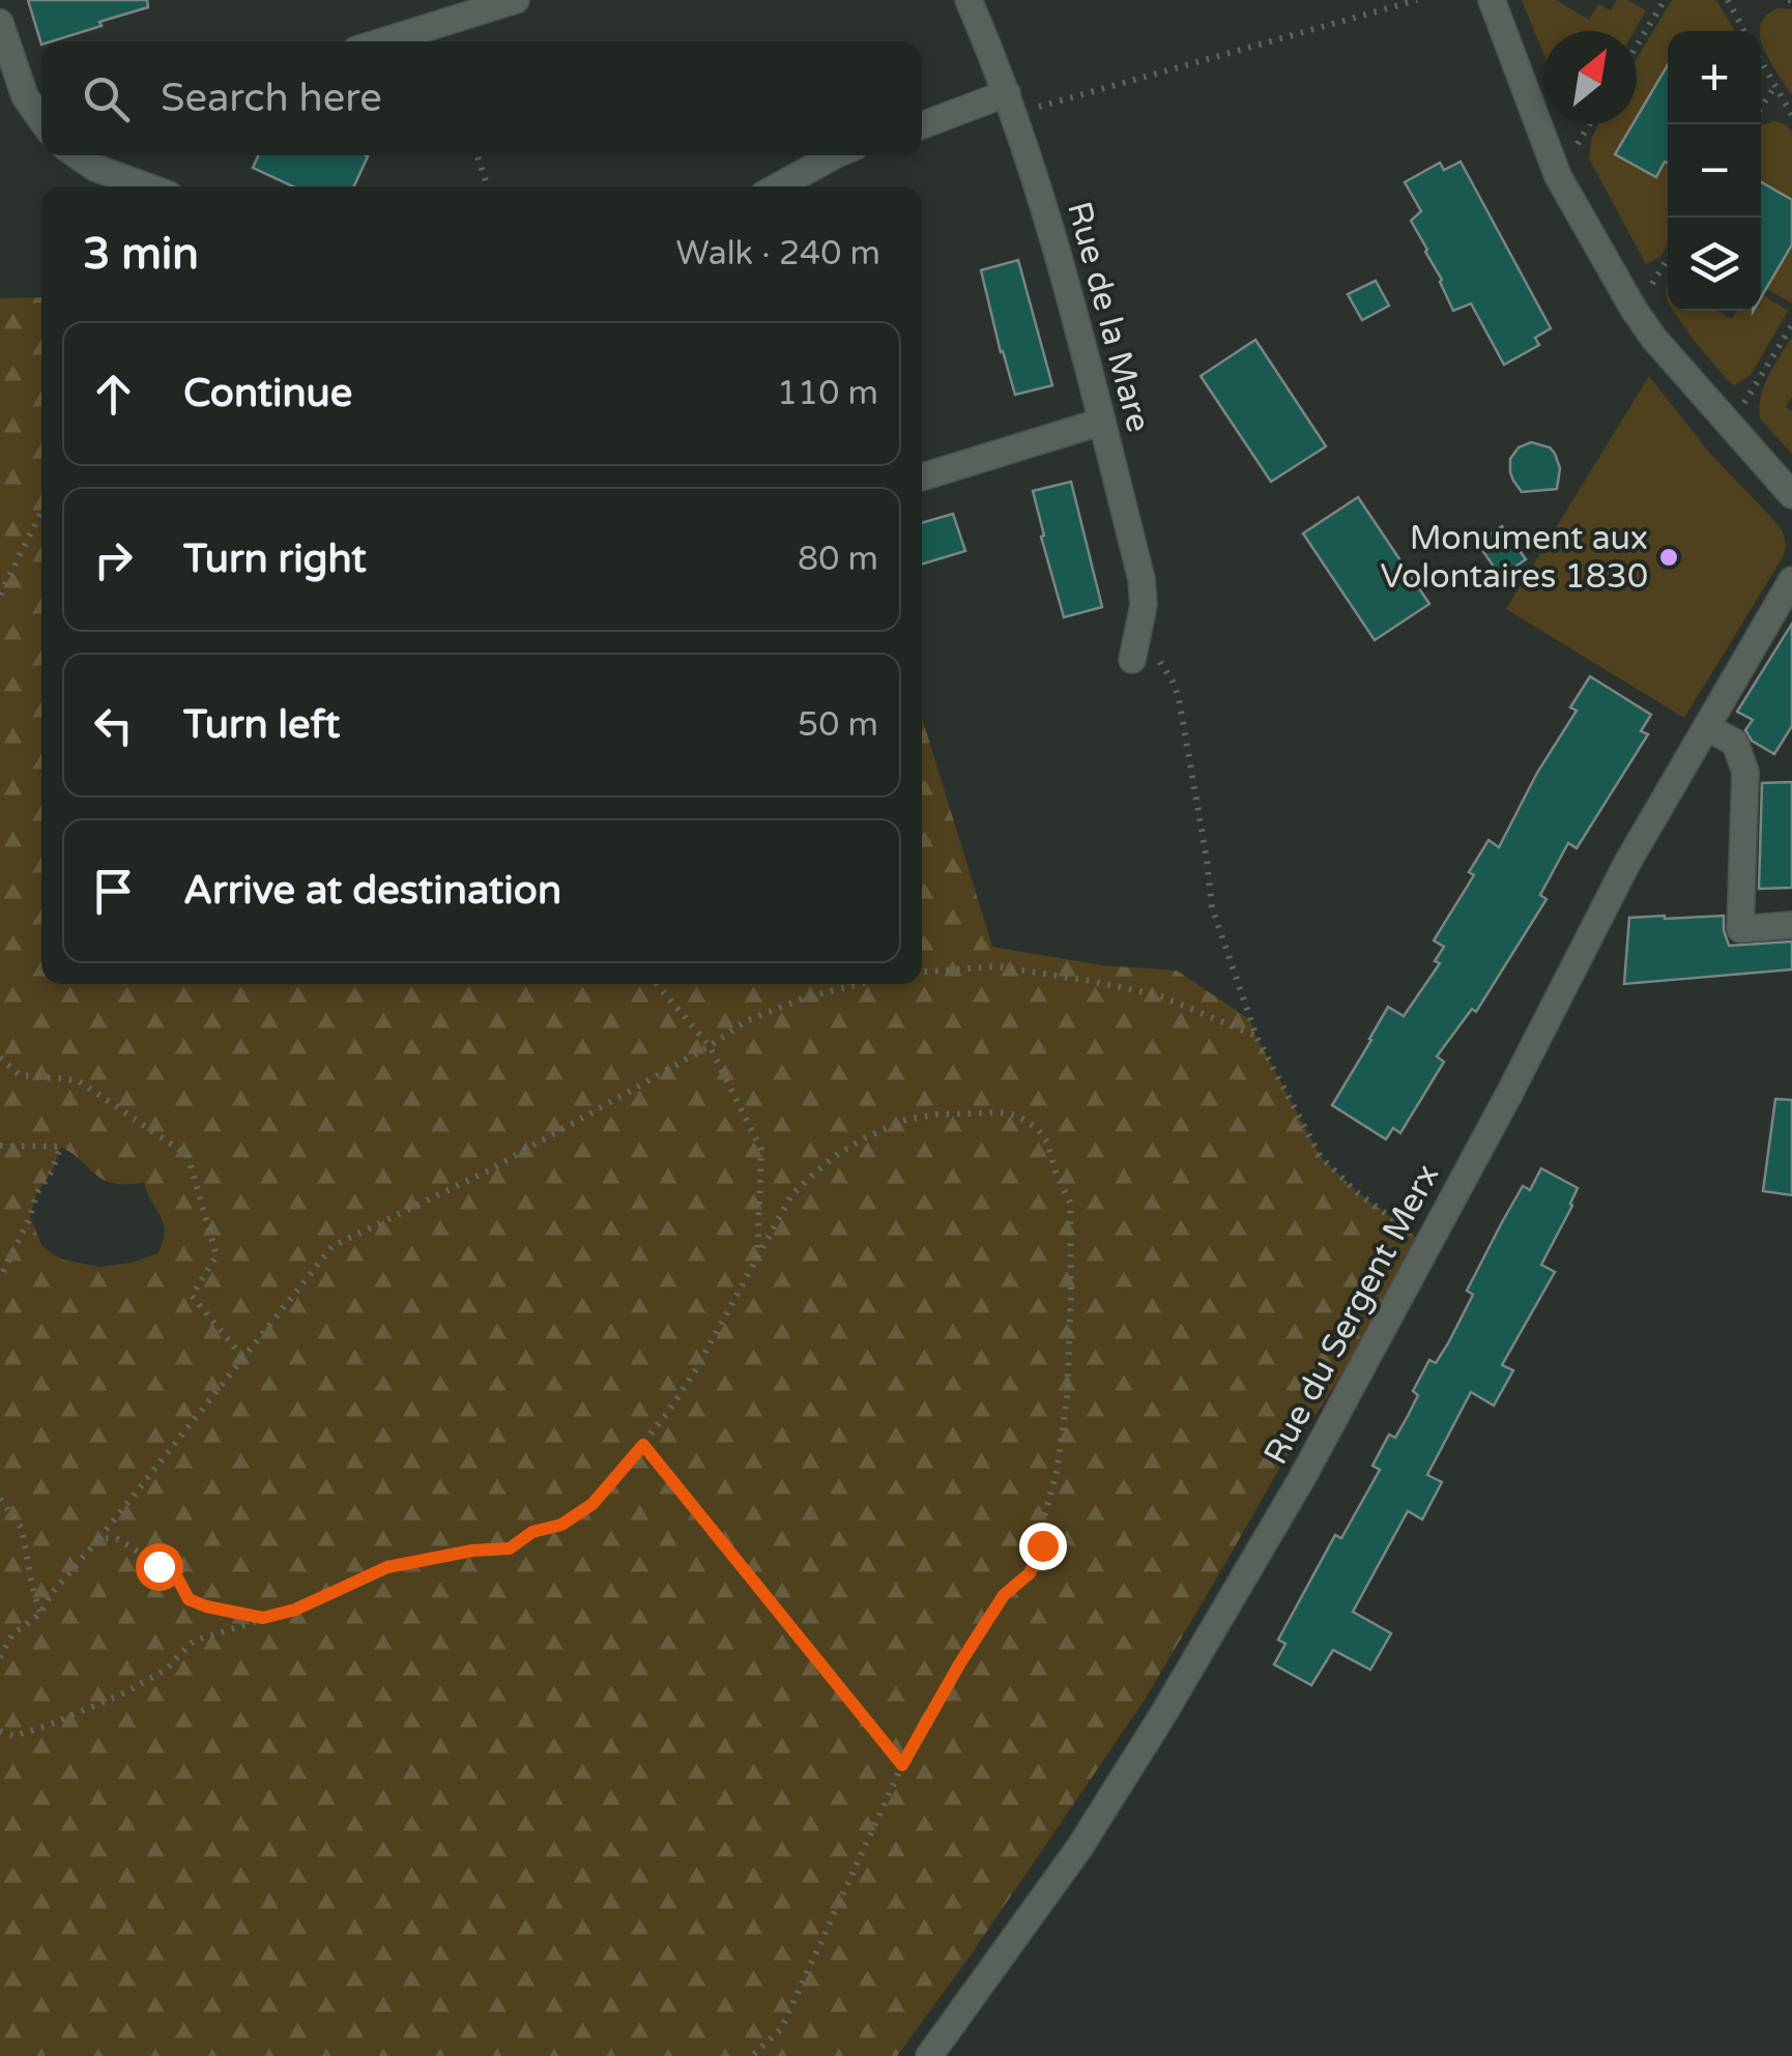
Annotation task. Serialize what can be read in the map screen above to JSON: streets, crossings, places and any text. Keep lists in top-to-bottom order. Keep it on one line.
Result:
{"streets":{"street":["Rue de la Mare","Rue du Sergent Merx"]},"places":["Monument aux Volontaires 1830"],"north":"top right","page":{"map_buttons":["+","−"],"search":"Search here","heading":["3 min","Walk · 240 m"],"list":[["Continue","110 m"],["Turn right","80 m"],["Turn left","50 m"],"Arrive at destination"]}}
